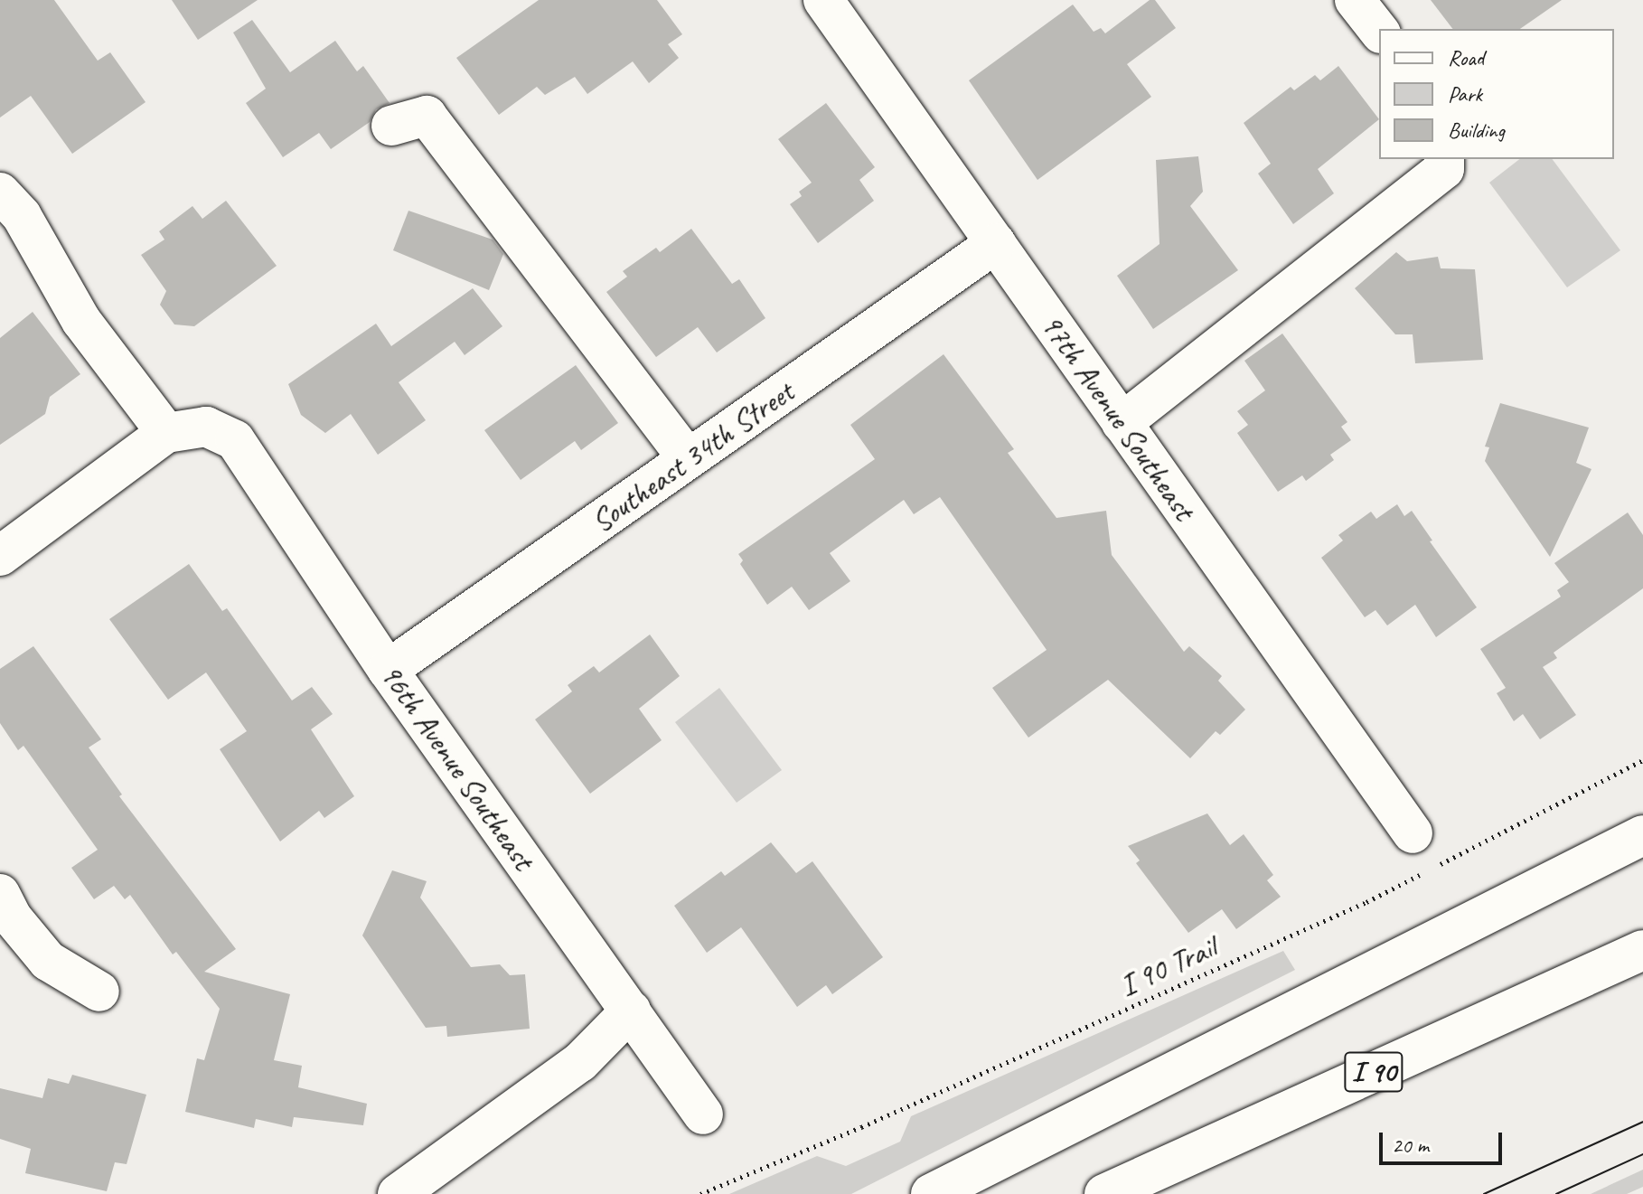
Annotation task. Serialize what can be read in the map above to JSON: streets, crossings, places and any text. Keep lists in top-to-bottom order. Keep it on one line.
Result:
{"streets":{"main road":["97th Avenue Southeast","Southeast 34th Street","96th Avenue Southeast","I 90"],"path":["I 90 Trail"]},"crossings":[["97th Avenue Southeast","Southeast 34th Street"],["Southeast 34th Street","96th Avenue Southeast"]],"legend":["Road","Park","Building"],"scale_bar":"20 m"}
